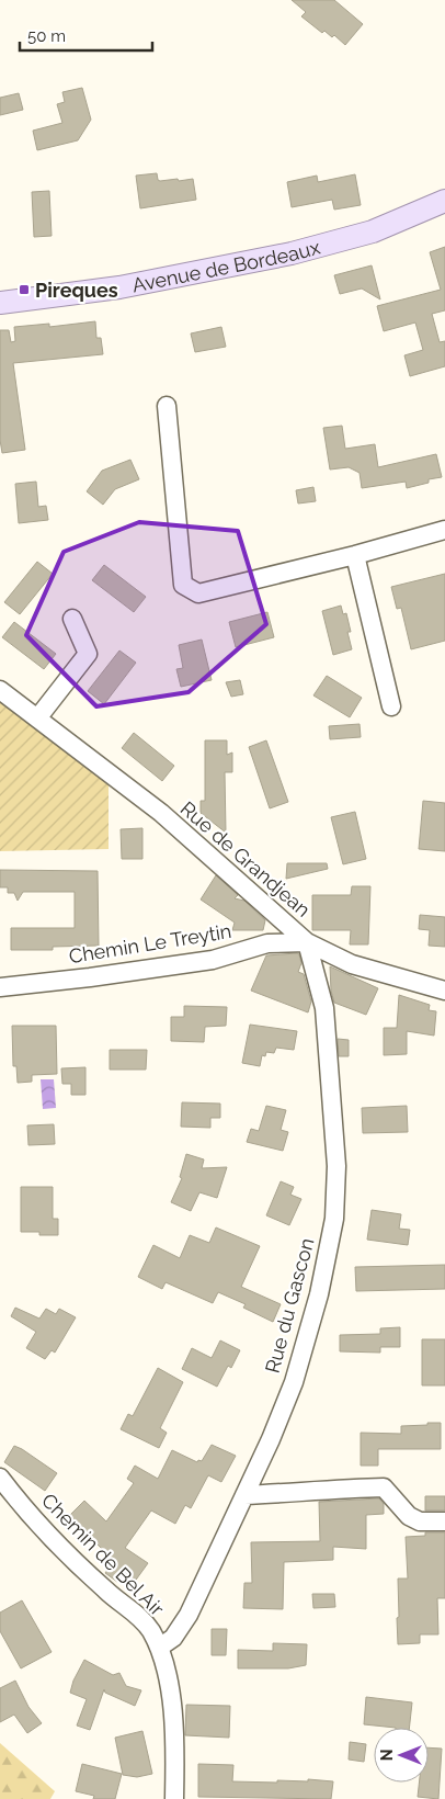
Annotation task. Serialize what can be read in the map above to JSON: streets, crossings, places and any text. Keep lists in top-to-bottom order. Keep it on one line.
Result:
{"streets":{"main road":["Avenue de Bordeaux"],"street":["Rue de Grandjean","Chemin Le Treytin","Rue du Gascon","Chemin de Bel Air"]},"crossings":[["Rue de Grandjean","Chemin Le Treytin"],["Rue de Grandjean","Rue du Gascon"],["Chemin Le Treytin","Rue du Gascon"],["Rue du Gascon","Chemin de Bel Air"]],"places":{"transit":["Pireques"]},"scale_bar":"50 m","north":"left"}
